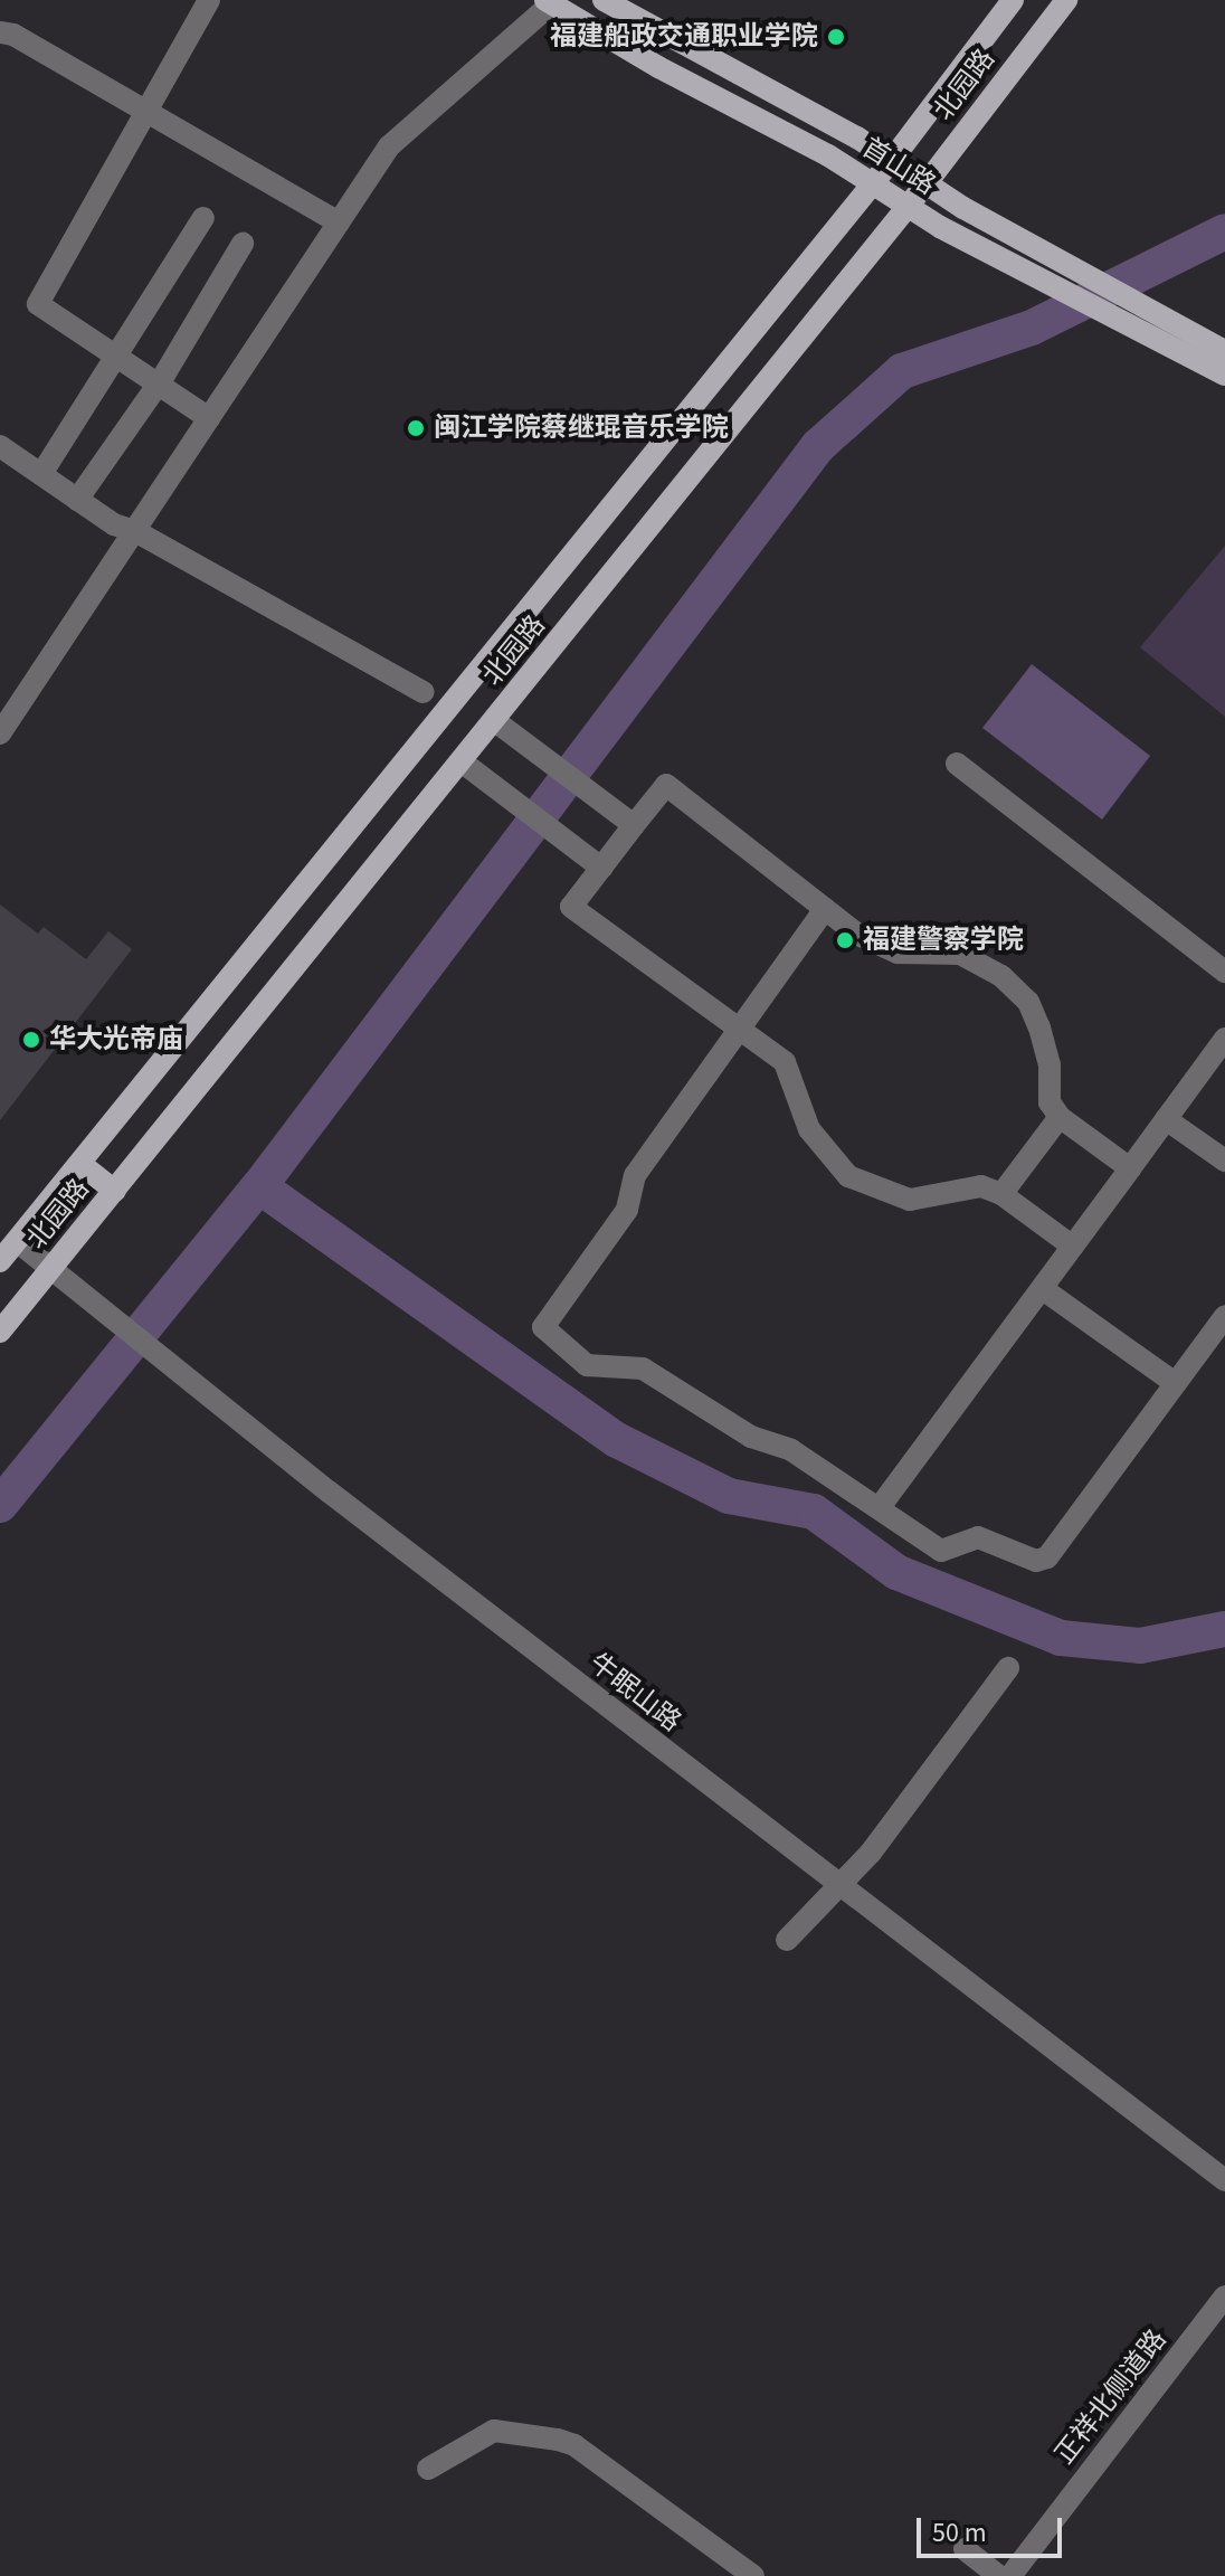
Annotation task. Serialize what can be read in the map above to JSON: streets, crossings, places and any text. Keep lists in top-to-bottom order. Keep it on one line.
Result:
{"streets":{"main road":["北园路","首山路"],"street":["牛眠山路","正祥北侧道路"]},"crossings":[["北园路","首山路"],["北园路","牛眠山路"]],"places":["福建船政交通职业学院","闽江学院蔡继琨音乐学院","福建警察学院","华大光帝庙"],"scale_bar":"50 m"}
